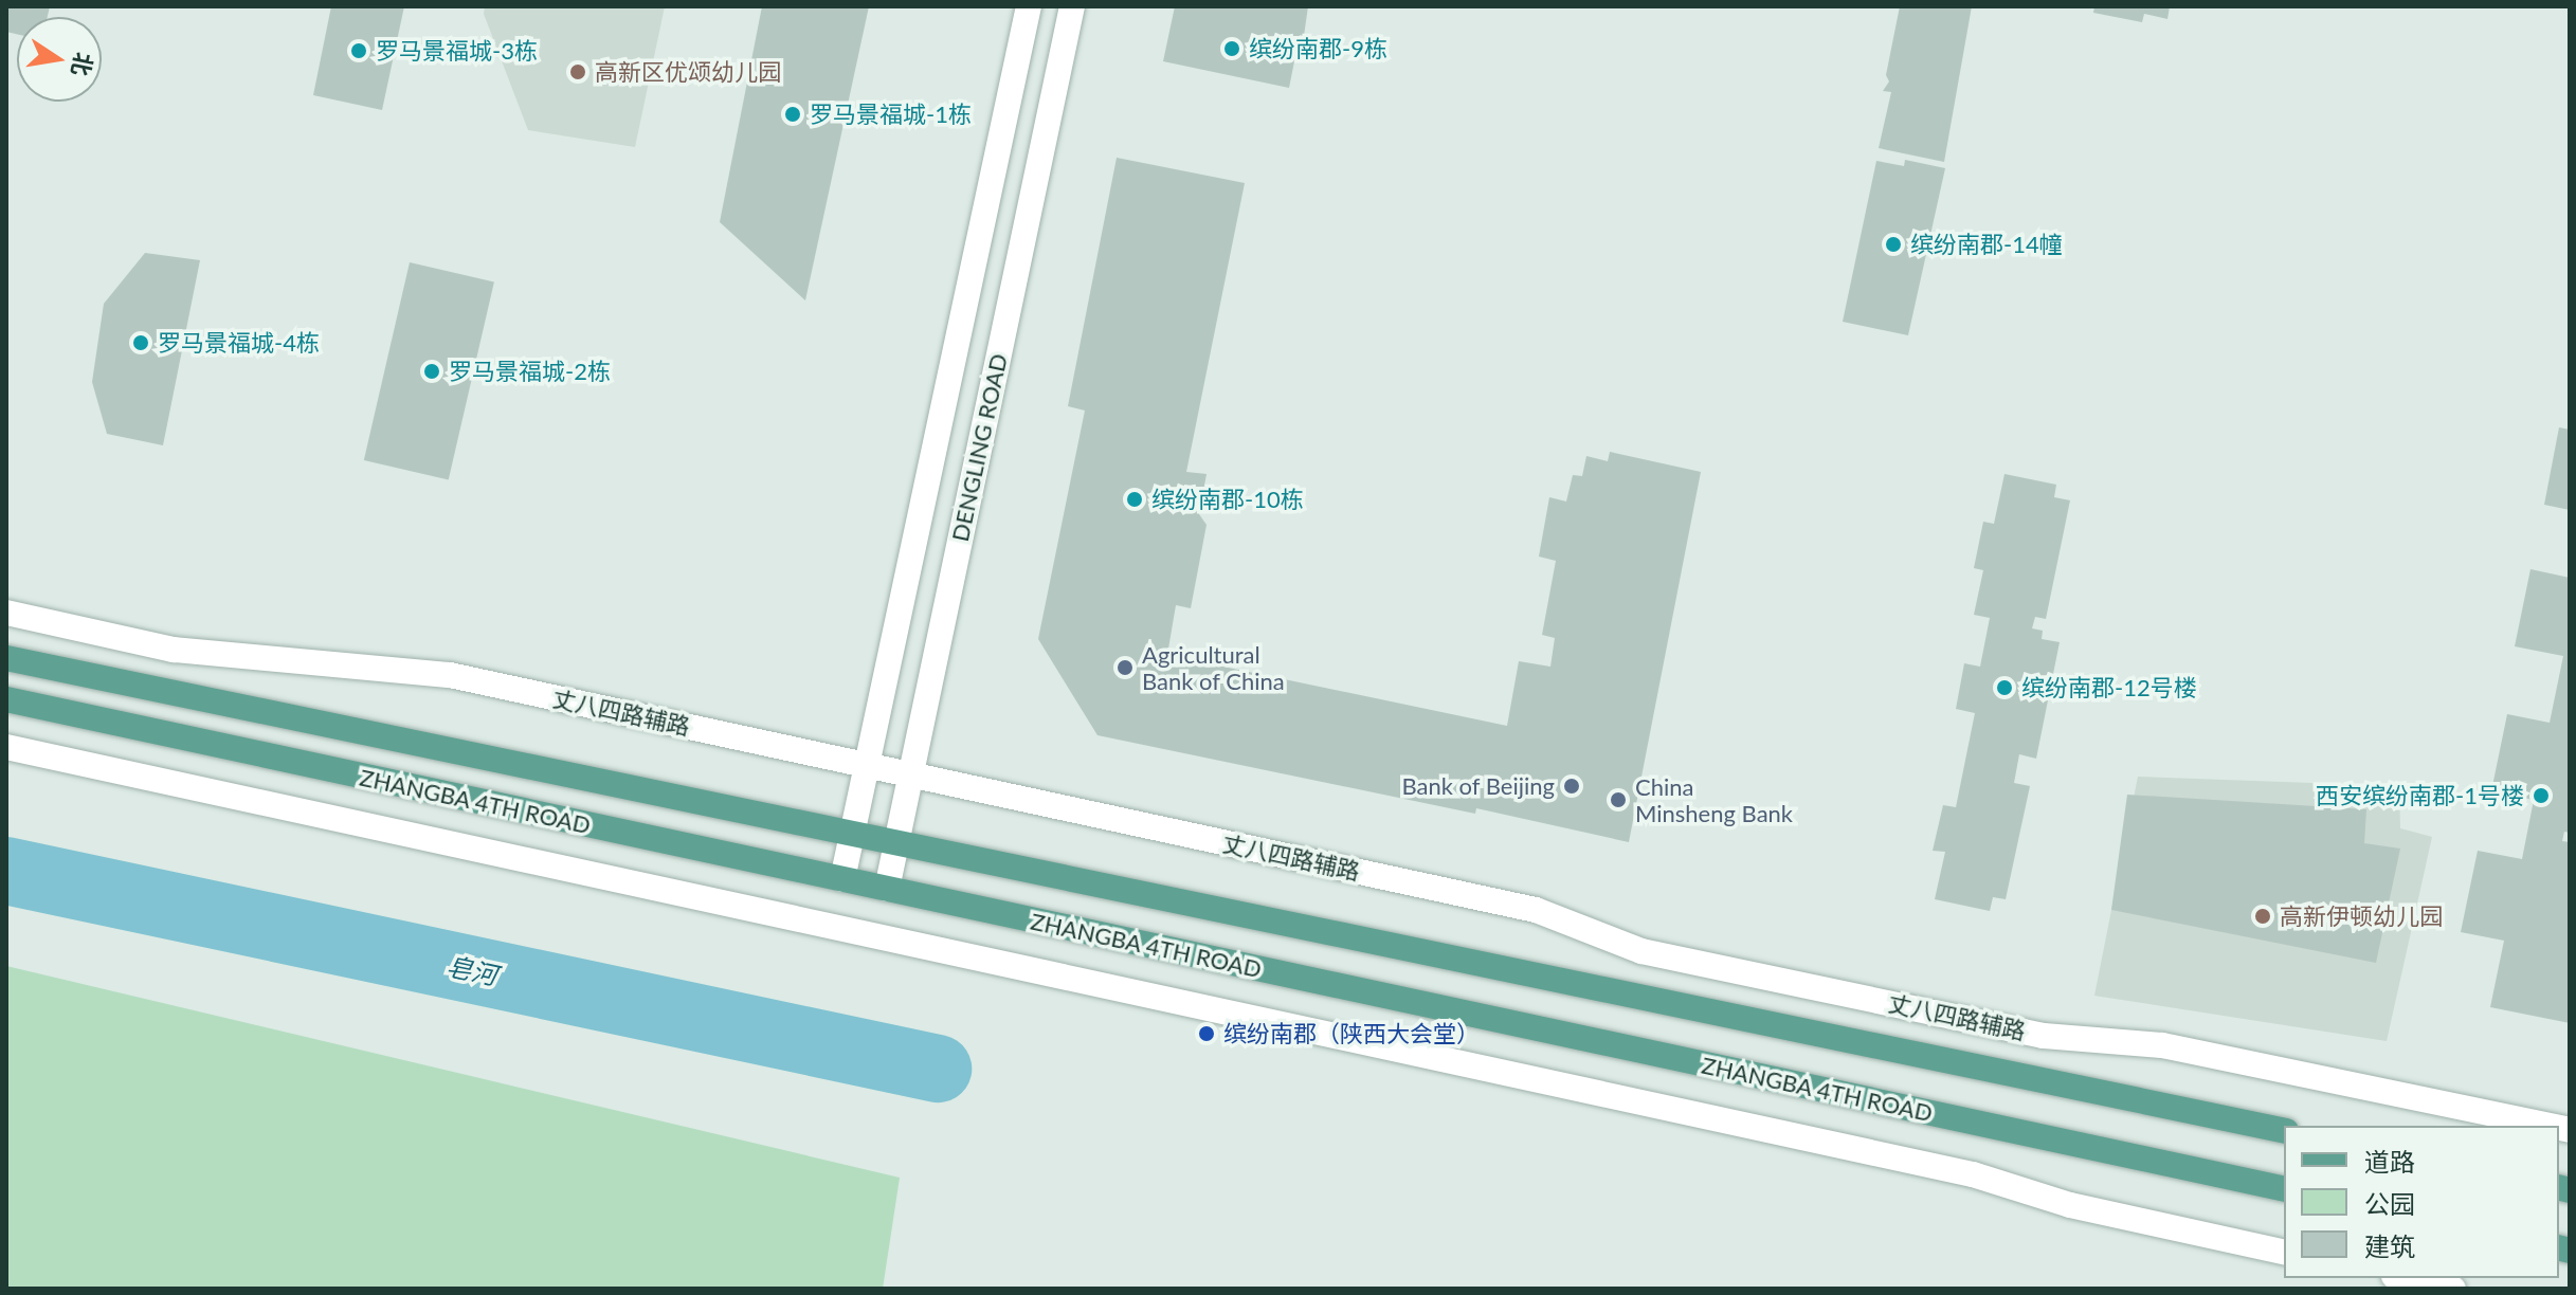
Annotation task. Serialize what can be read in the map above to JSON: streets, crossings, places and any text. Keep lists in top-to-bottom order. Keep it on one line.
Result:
{"streets":{"main road":["ZHANGBA 4TH ROAD"],"street":["DENGLING ROAD","丈八四路辅路"]},"crossings":[["DENGLING ROAD","丈八四路辅路"],["DENGLING ROAD","ZHANGBA 4TH ROAD"]],"water":["皂河"],"places":["缤纷南郡-9栋","罗马景福城-3栋","高新区优颂幼儿园","罗马景福城-1栋","缤纷南郡-14幢","罗马景福城-4栋","罗马景福城-2栋","缤纷南郡-10栋","Agricultural Bank of China","缤纷南郡-12号楼","Bank of Beijing","西安缤纷南郡-1号楼","China Minsheng Bank","高新伊顿幼儿园","缤纷南郡（陕西大会堂）"],"legend":["道路","公园","建筑"],"north":"right"}
